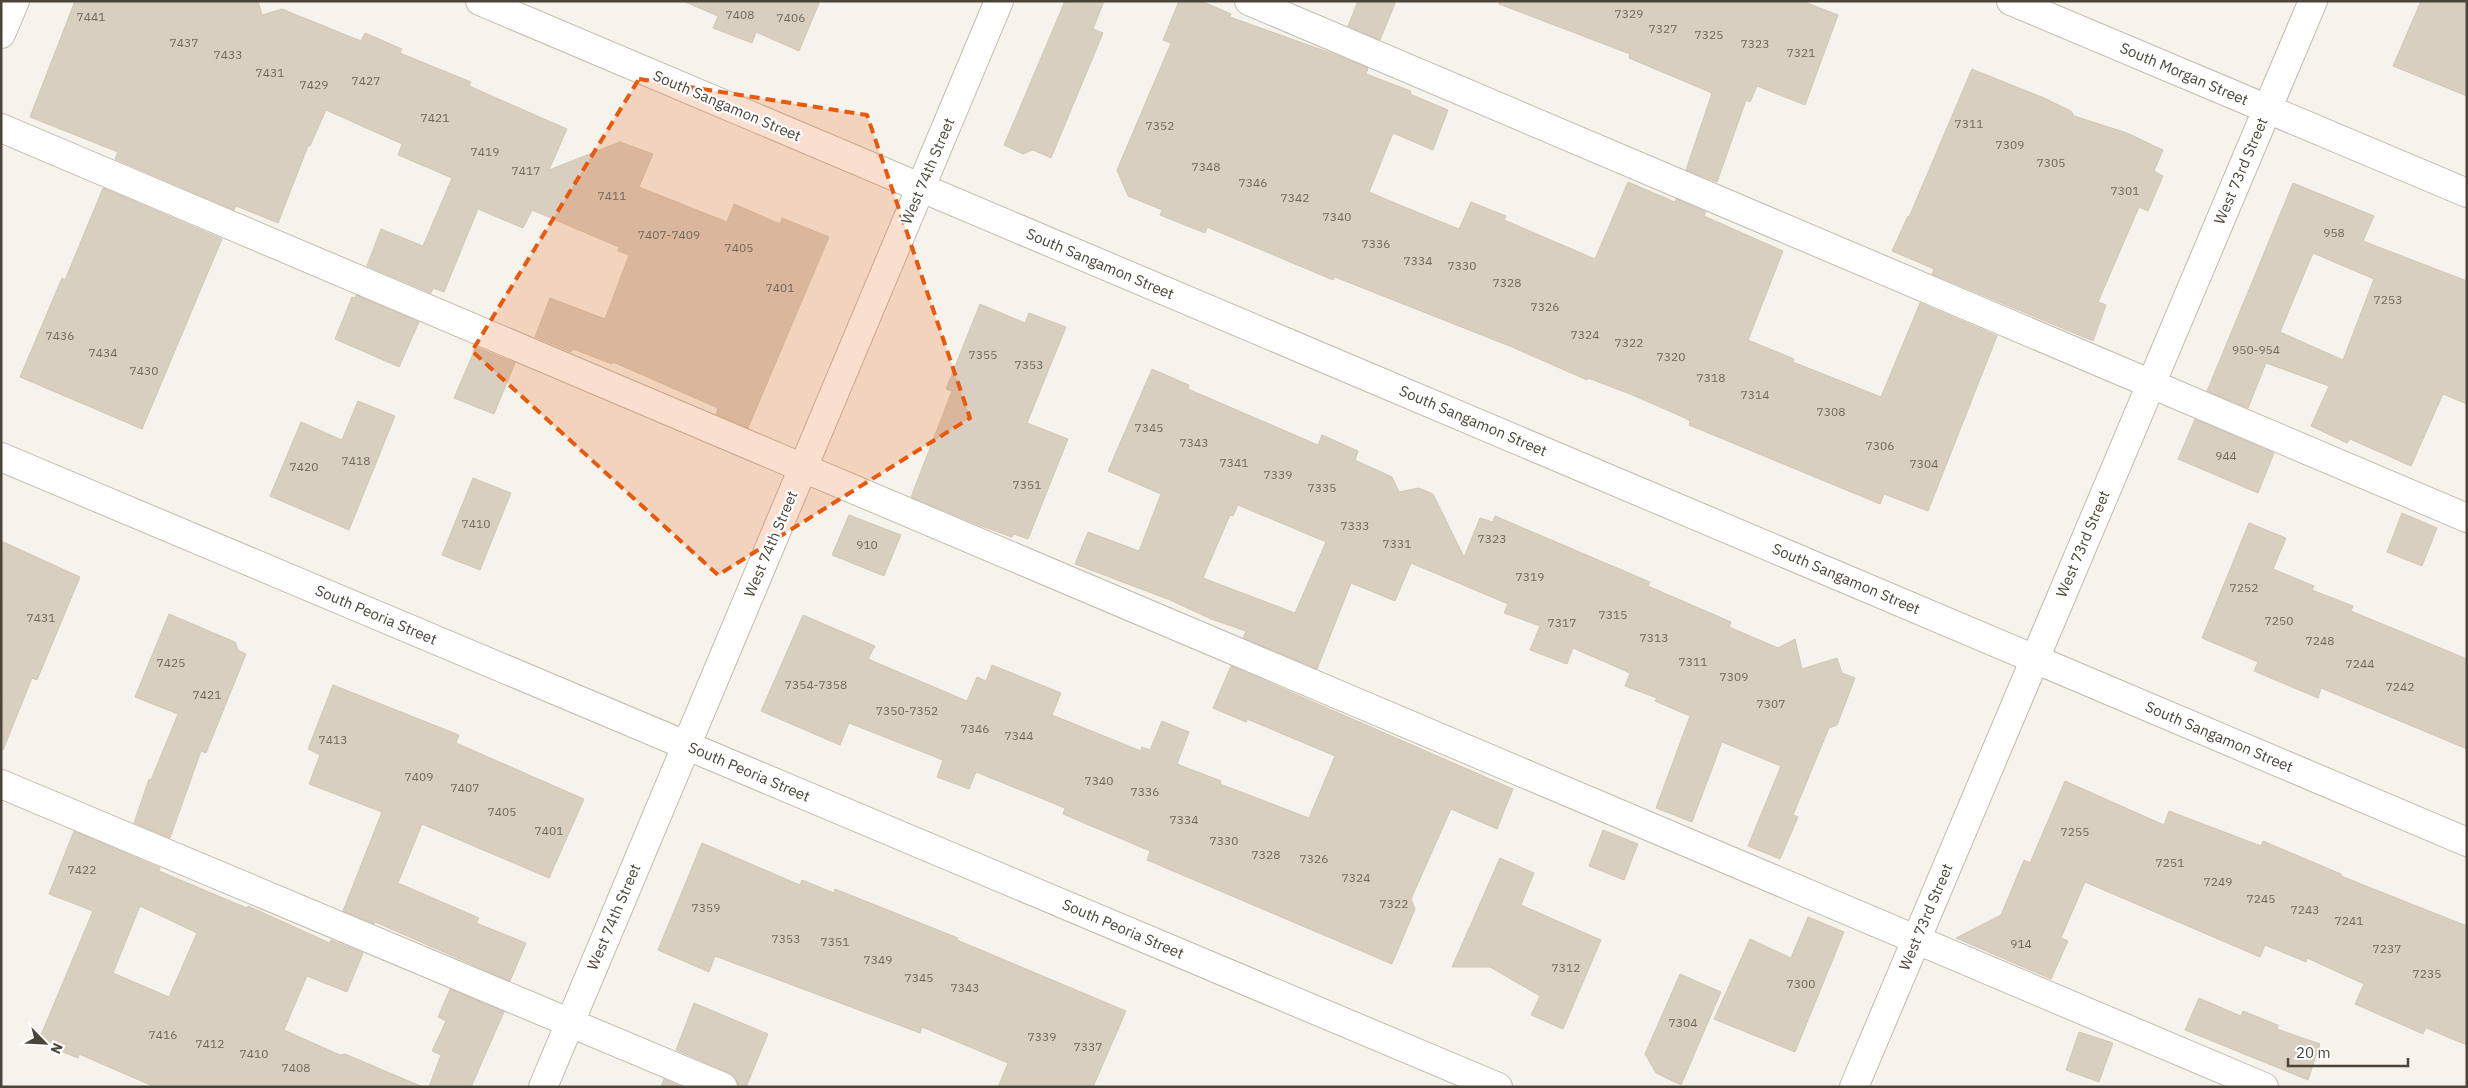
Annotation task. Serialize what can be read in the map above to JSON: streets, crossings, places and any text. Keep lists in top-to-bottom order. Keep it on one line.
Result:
{"streets":{"street":["South Morgan Street","South Sangamon Street","West 74th Street","West 73rd Street","South Peoria Street"]},"crossings":[["South Morgan Street","West 73rd Street"],["South Sangamon Street","West 74th Street"],["South Sangamon Street","West 73rd Street"],["West 74th Street","South Peoria Street"]],"house_numbers":["7329","7408","7441","7406","7327","7325","7437","7323","7321","7433","7431","7427","7429","7421","7311","7352","7309","7419","7305","7348","7417","7346","7301","7411","7342","7340","958","7407-7409","7336","7405","7334","7330","7328","7401","7253","7326","7324","7436","7322","950-954","7434","7355","7320","7353","7430","7318","7314","7308","7345","7343","7306","944","7418","7341","7304","7420","7339","7351","7335","7410","7333","7323","7331","910","7319","7252","7315","7431","7250","7317","7313","7248","7311","7425","7244","7309","7354-7358","7242","7421","7307","7350-7352","7346","7344","7413","7409","7340","7407","7336","7405","7334","7401","7255","7330","7328","7326","7251","7422","7324","7249","7245","7322","7359","7243","7241","7353","7351","914","7237","7349","7312","7235","7345","7300","7343","7304","7416","7339","7412","7337","7410","7408"],"scale_bar":"20 m","north":"bottom right"}
